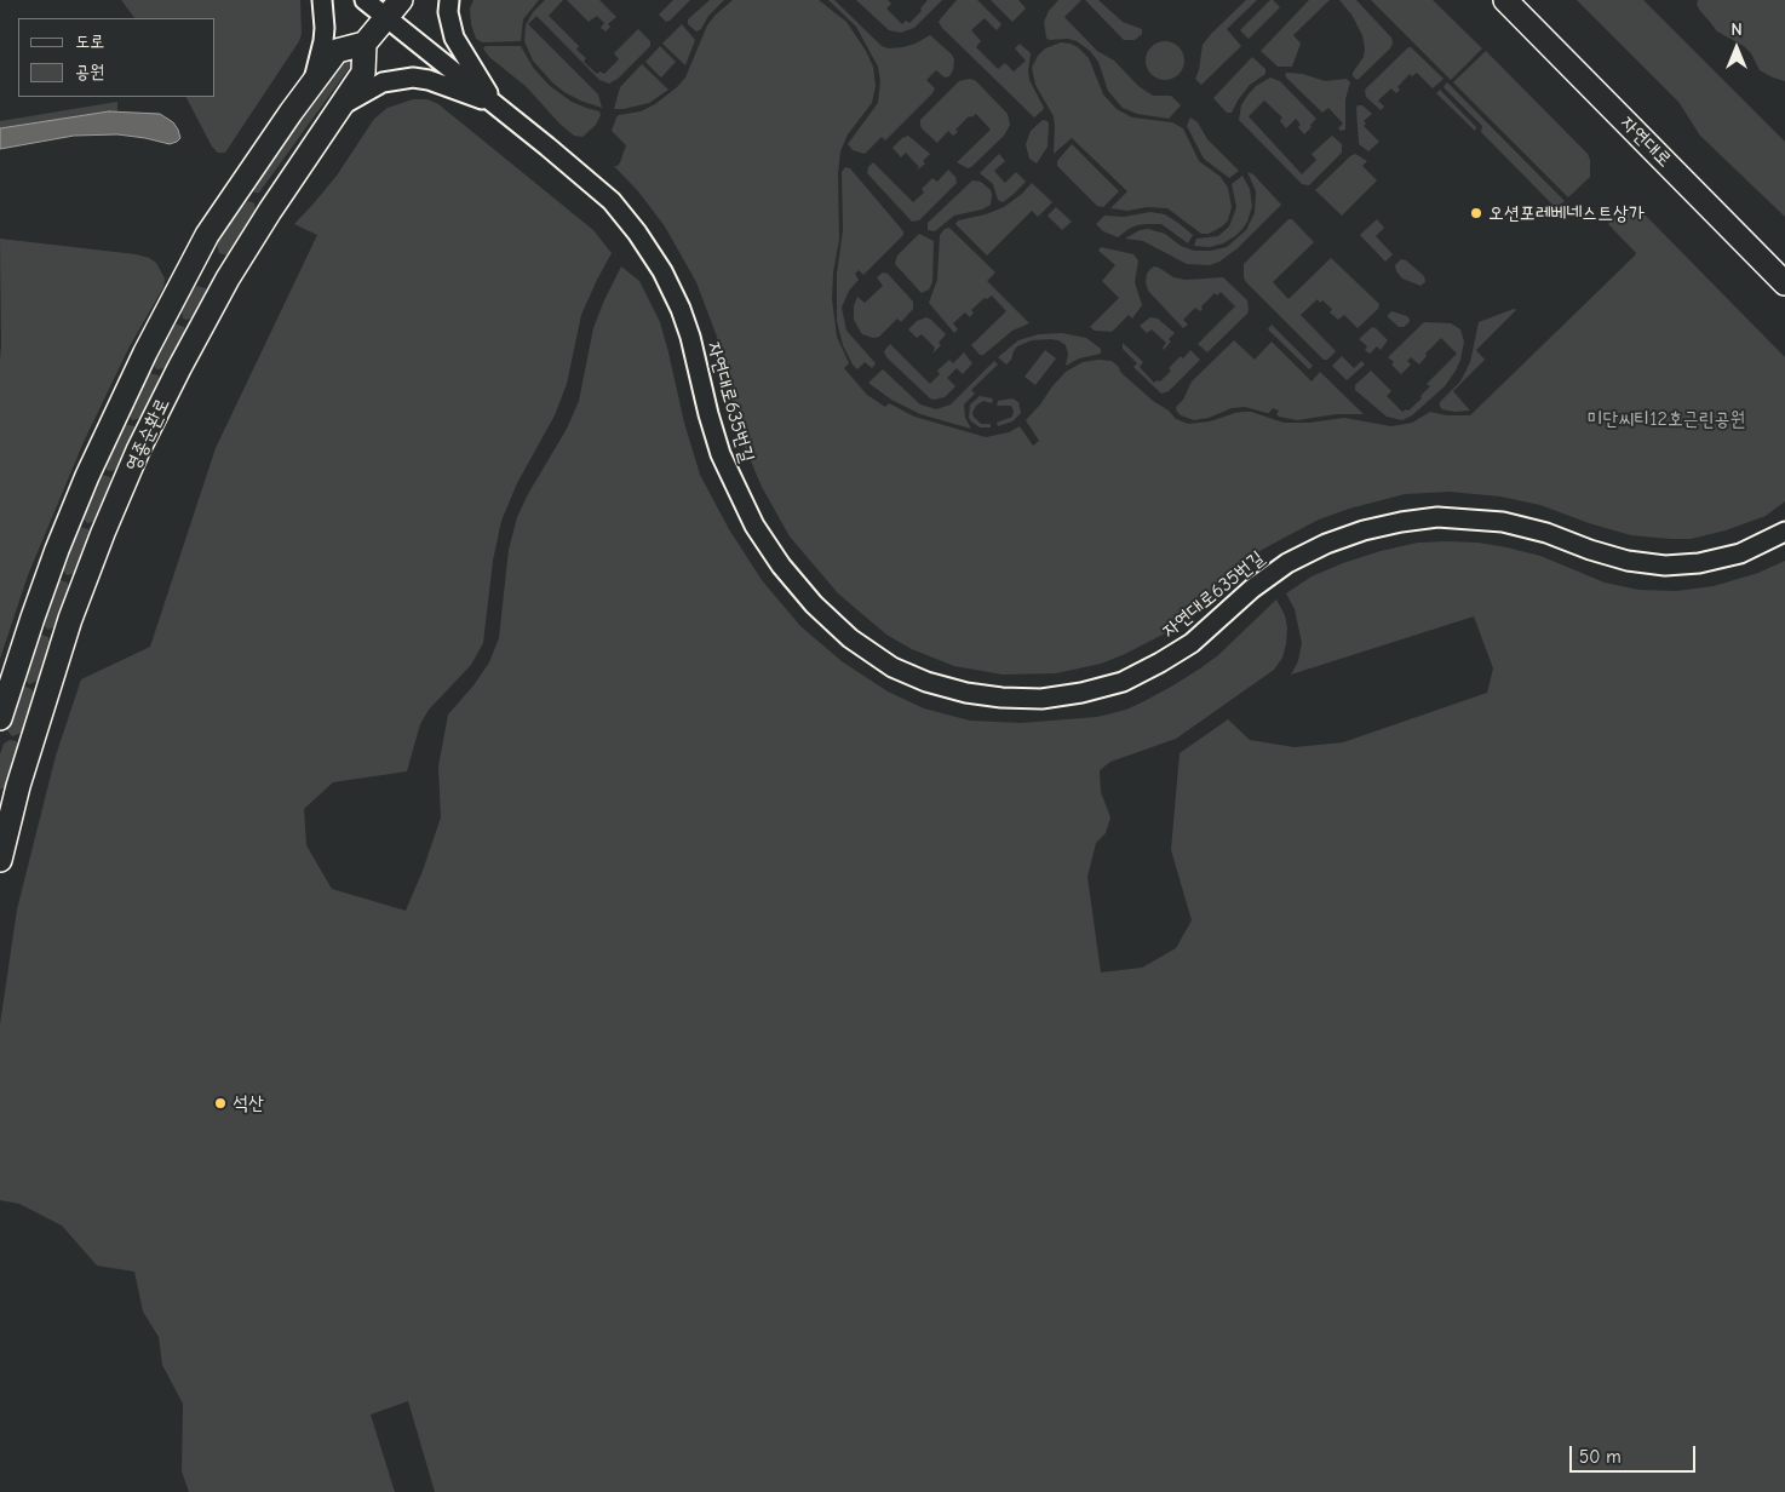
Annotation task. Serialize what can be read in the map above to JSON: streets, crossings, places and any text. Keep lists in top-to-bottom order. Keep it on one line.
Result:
{"streets":{"main road":["자연대로","영종순환로"],"street":["자연대로635번길"]},"parks":["미단씨티12호근린공원"],"places":["오션포레베네스트상가","석산"],"legend":["도로","공원"],"scale_bar":"50 m","north":"top"}
